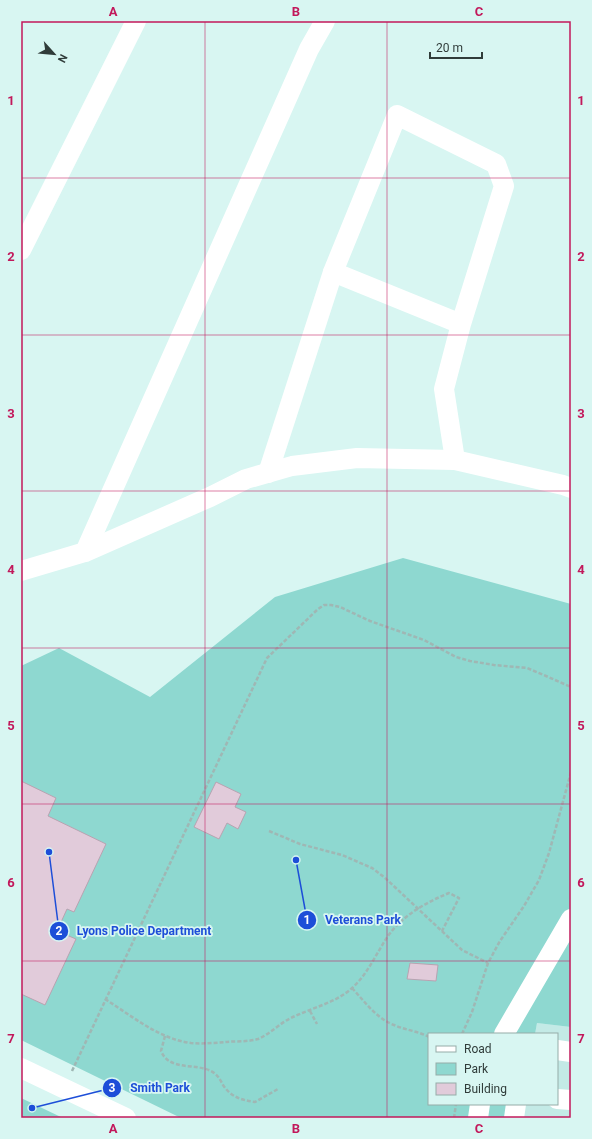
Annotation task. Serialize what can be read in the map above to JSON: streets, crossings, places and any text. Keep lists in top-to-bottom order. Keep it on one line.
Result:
{"places":["Lyons Police Department","Veterans Park","Smith Park"],"legend":["Road","Park","Building"],"scale_bar":"20 m","north":"bottom right","grid":{"columns":["A","B","C"],"rows":["1","2","3","4","5","6","7"]}}
